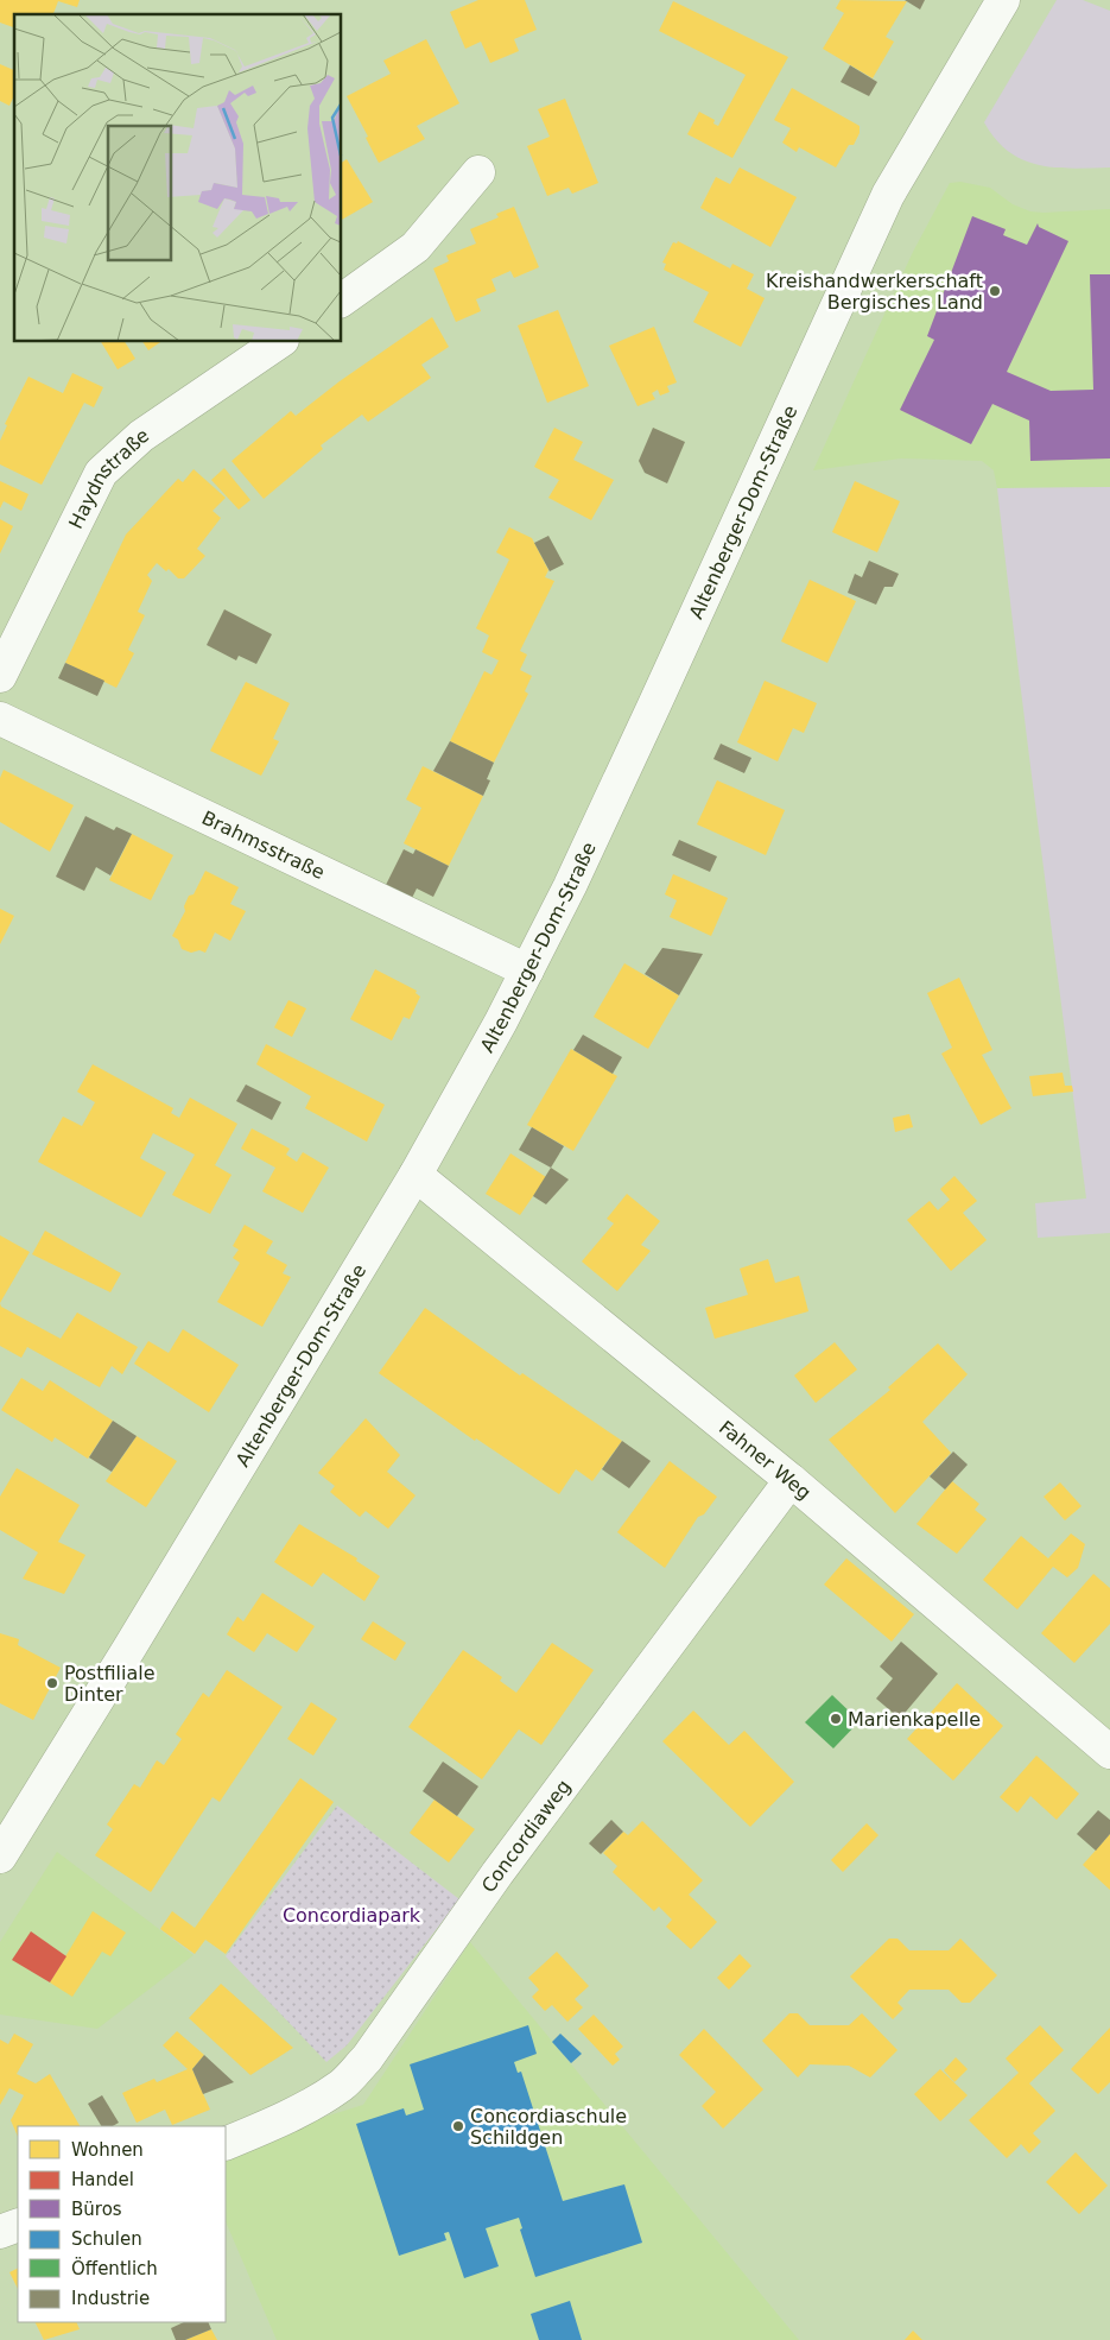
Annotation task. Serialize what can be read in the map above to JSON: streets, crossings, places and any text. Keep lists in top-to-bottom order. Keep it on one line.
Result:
{"streets":{"street":["Haydnstraße","Altenberger-Dom-Straße","Brahmsstraße","Fahner Weg","Concordiaweg"]},"crossings":[["Altenberger-Dom-Straße","Brahmsstraße"],["Altenberger-Dom-Straße","Fahner Weg"],["Fahner Weg","Concordiaweg"]],"parks":["Concordiapark"],"places":["Kreishandwerkerschaft Bergisches Land","Postfiliale Dinter","Marienkapelle","Concordiaschule Schildgen"],"legend":["Wohnen","Handel","Büros","Schulen","Öffentlich","Industrie"]}
